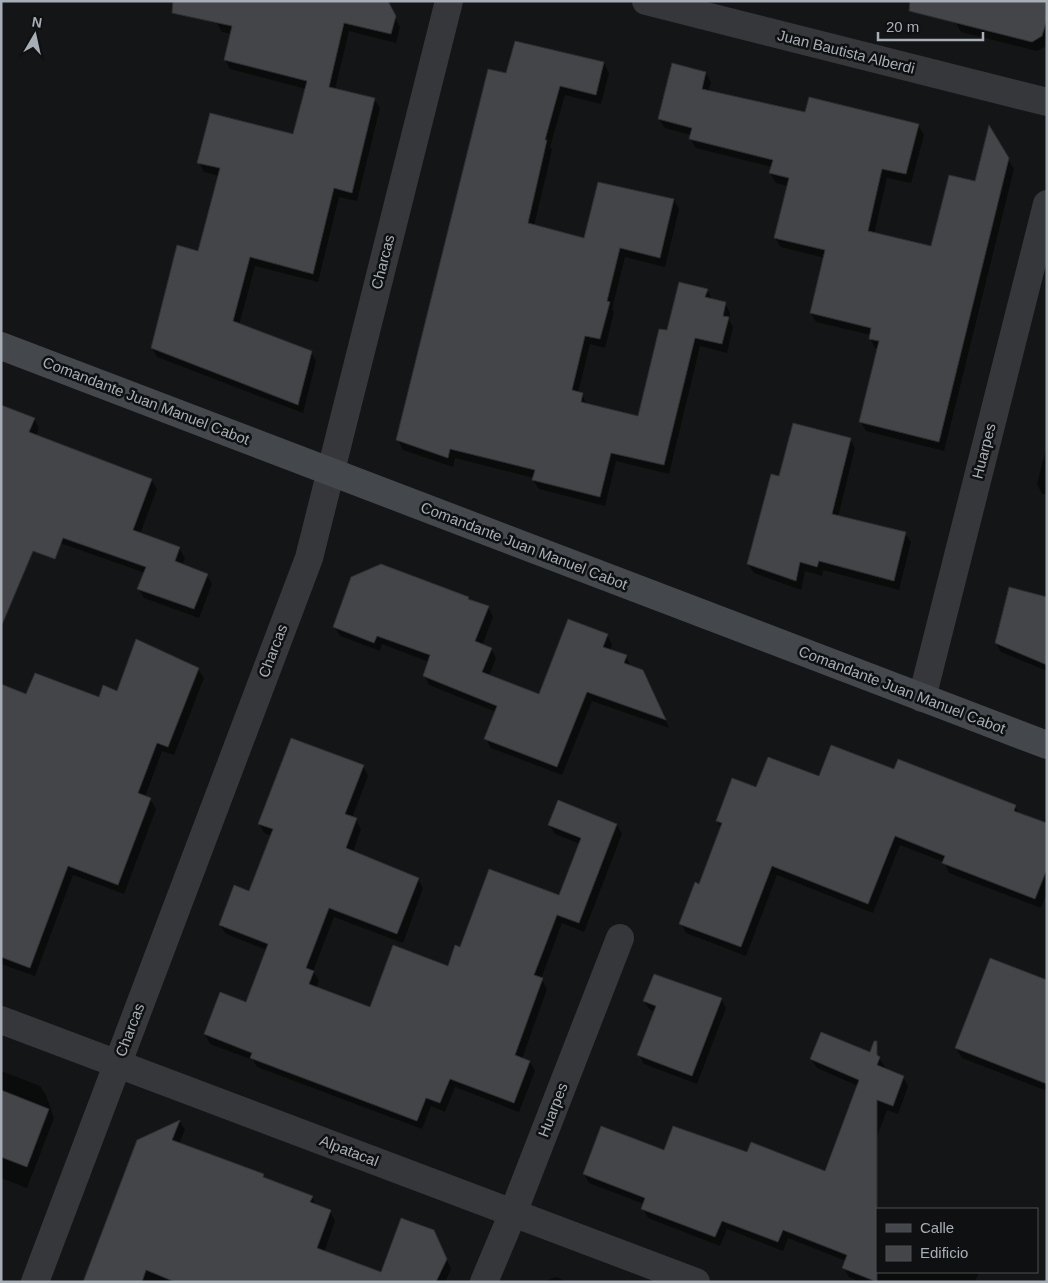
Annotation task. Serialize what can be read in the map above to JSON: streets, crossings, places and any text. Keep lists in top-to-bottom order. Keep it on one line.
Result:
{"streets":{"main road":["Comandante Juan Manuel Cabot"],"street":["Juan Bautista Alberdi","Charcas","Huarpes","Alpatacal"]},"crossings":[["Charcas","Comandante Juan Manuel Cabot"],["Charcas","Alpatacal"],["Comandante Juan Manuel Cabot","Huarpes"],["Huarpes","Alpatacal"]],"legend":["Calle","Edificio"],"scale_bar":"20 m","north":"top"}
